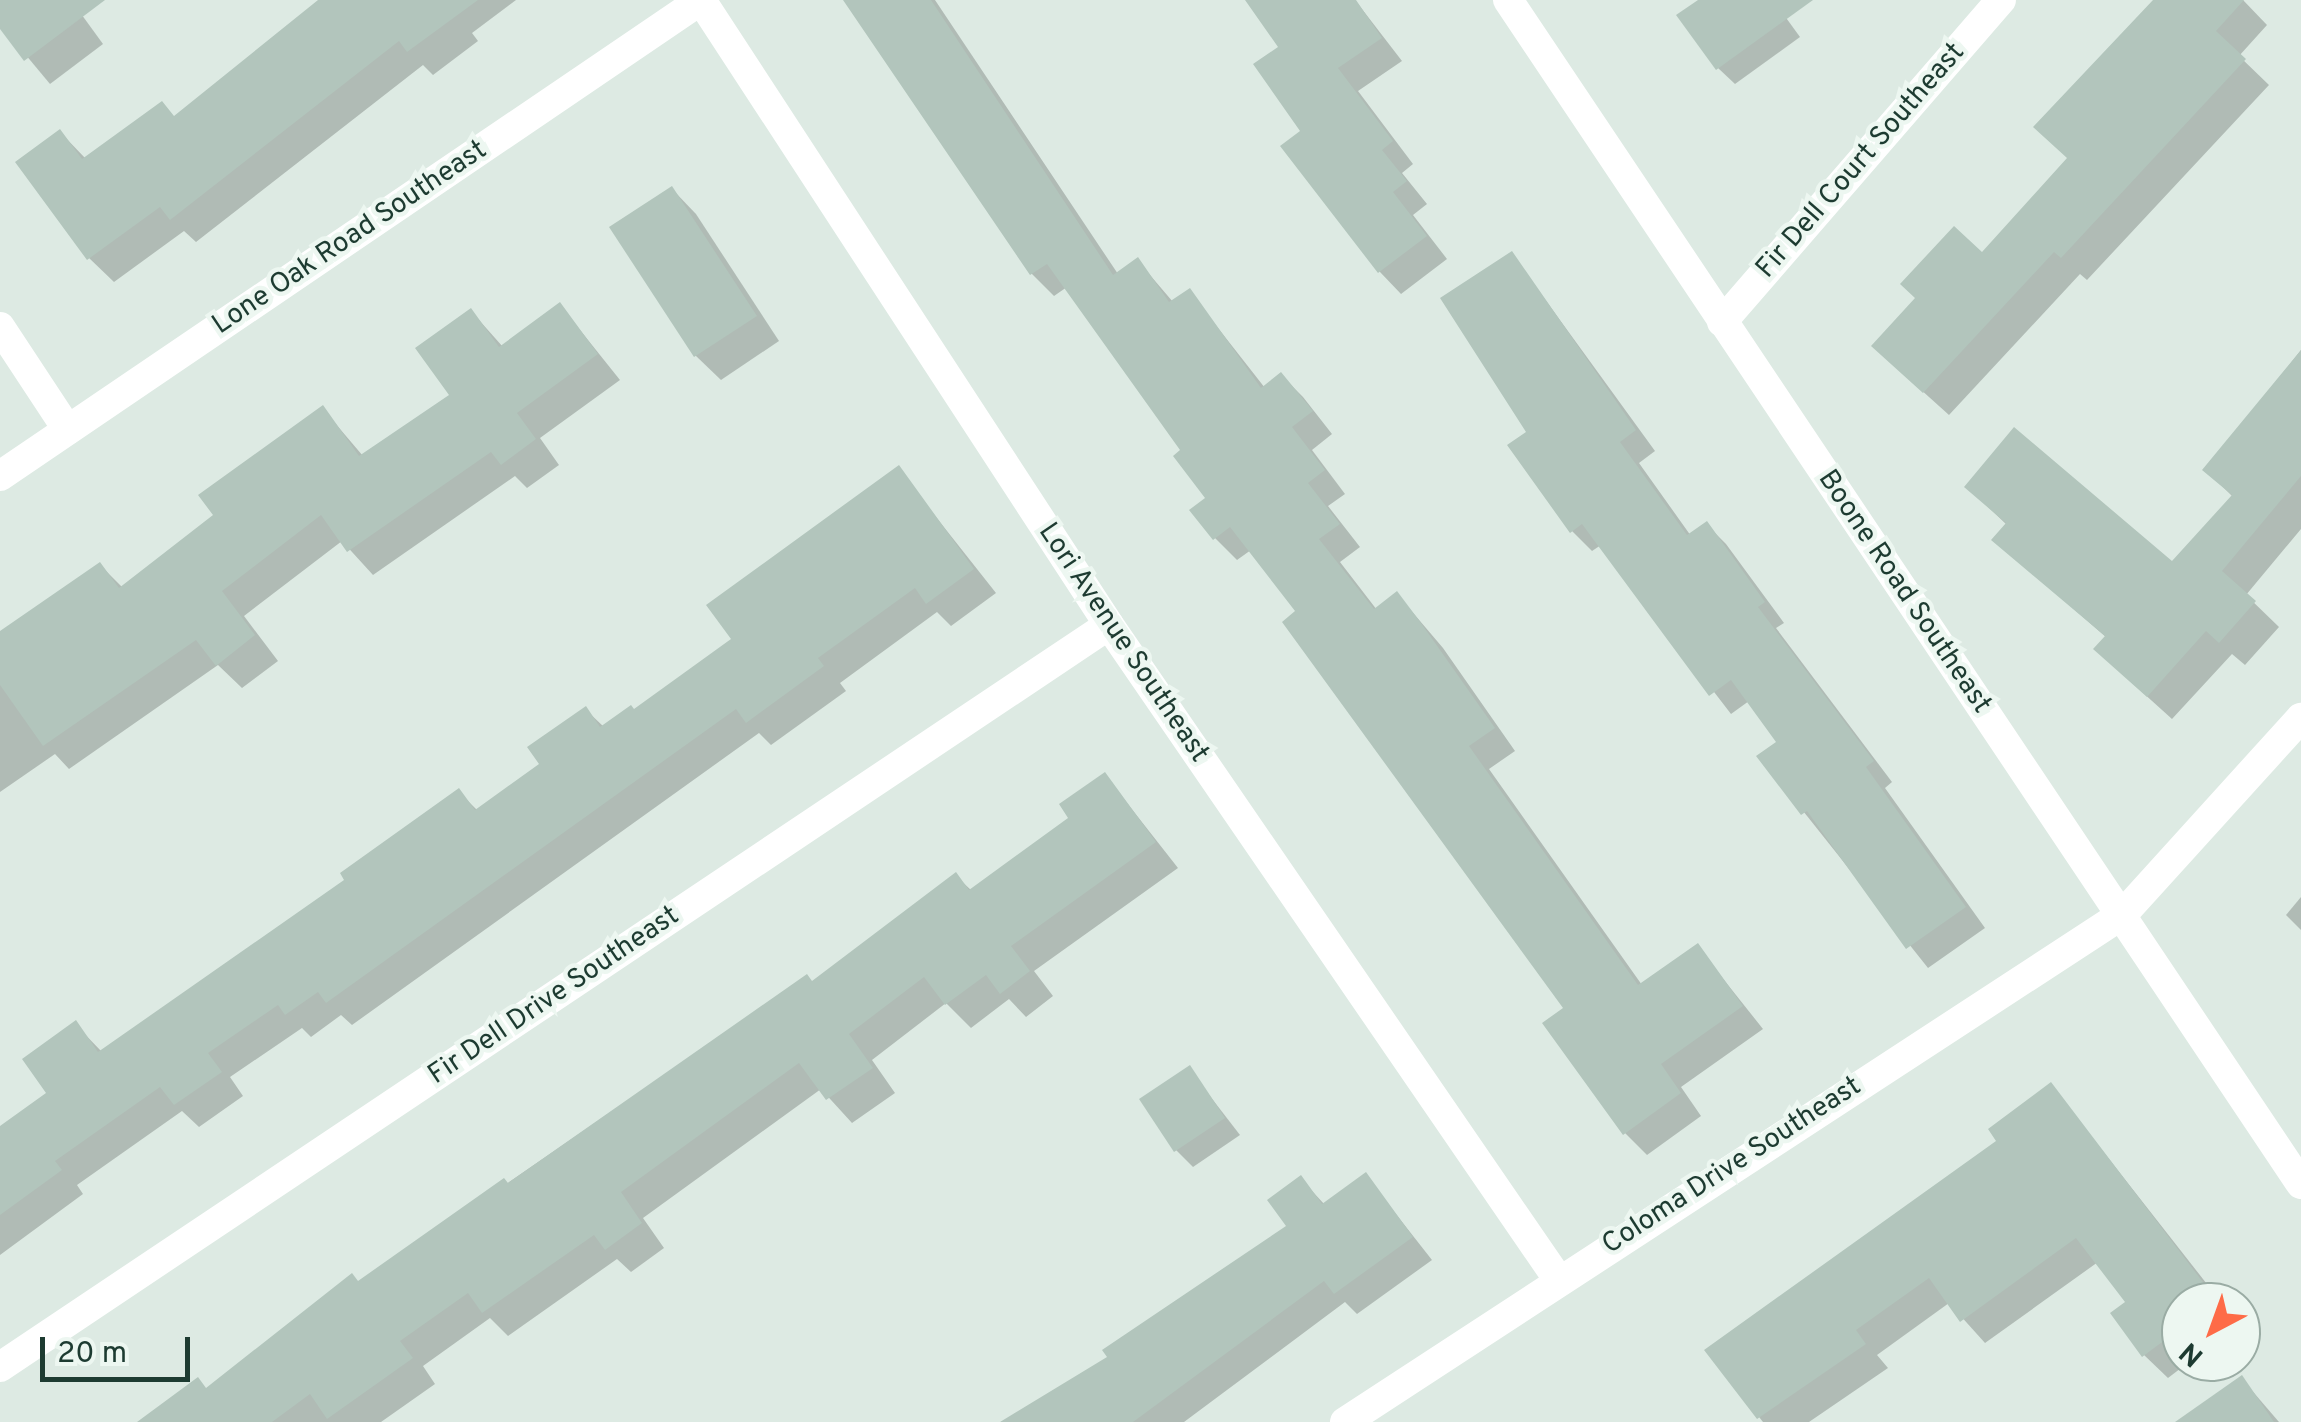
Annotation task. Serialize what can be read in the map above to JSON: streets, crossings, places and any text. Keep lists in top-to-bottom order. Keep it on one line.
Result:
{"streets":{"street":["Fir Dell Court Southeast","Lone Oak Road Southeast","Boone Road Southeast","Lori Avenue Southeast","Fir Dell Drive Southeast","Coloma Drive Southeast"]},"crossings":[["Fir Dell Court Southeast","Boone Road Southeast"],["Lone Oak Road Southeast","Lori Avenue Southeast"],["Boone Road Southeast","Coloma Drive Southeast"],["Lori Avenue Southeast","Fir Dell Drive Southeast"],["Lori Avenue Southeast","Coloma Drive Southeast"]],"scale_bar":"20 m","north":"bottom left"}
